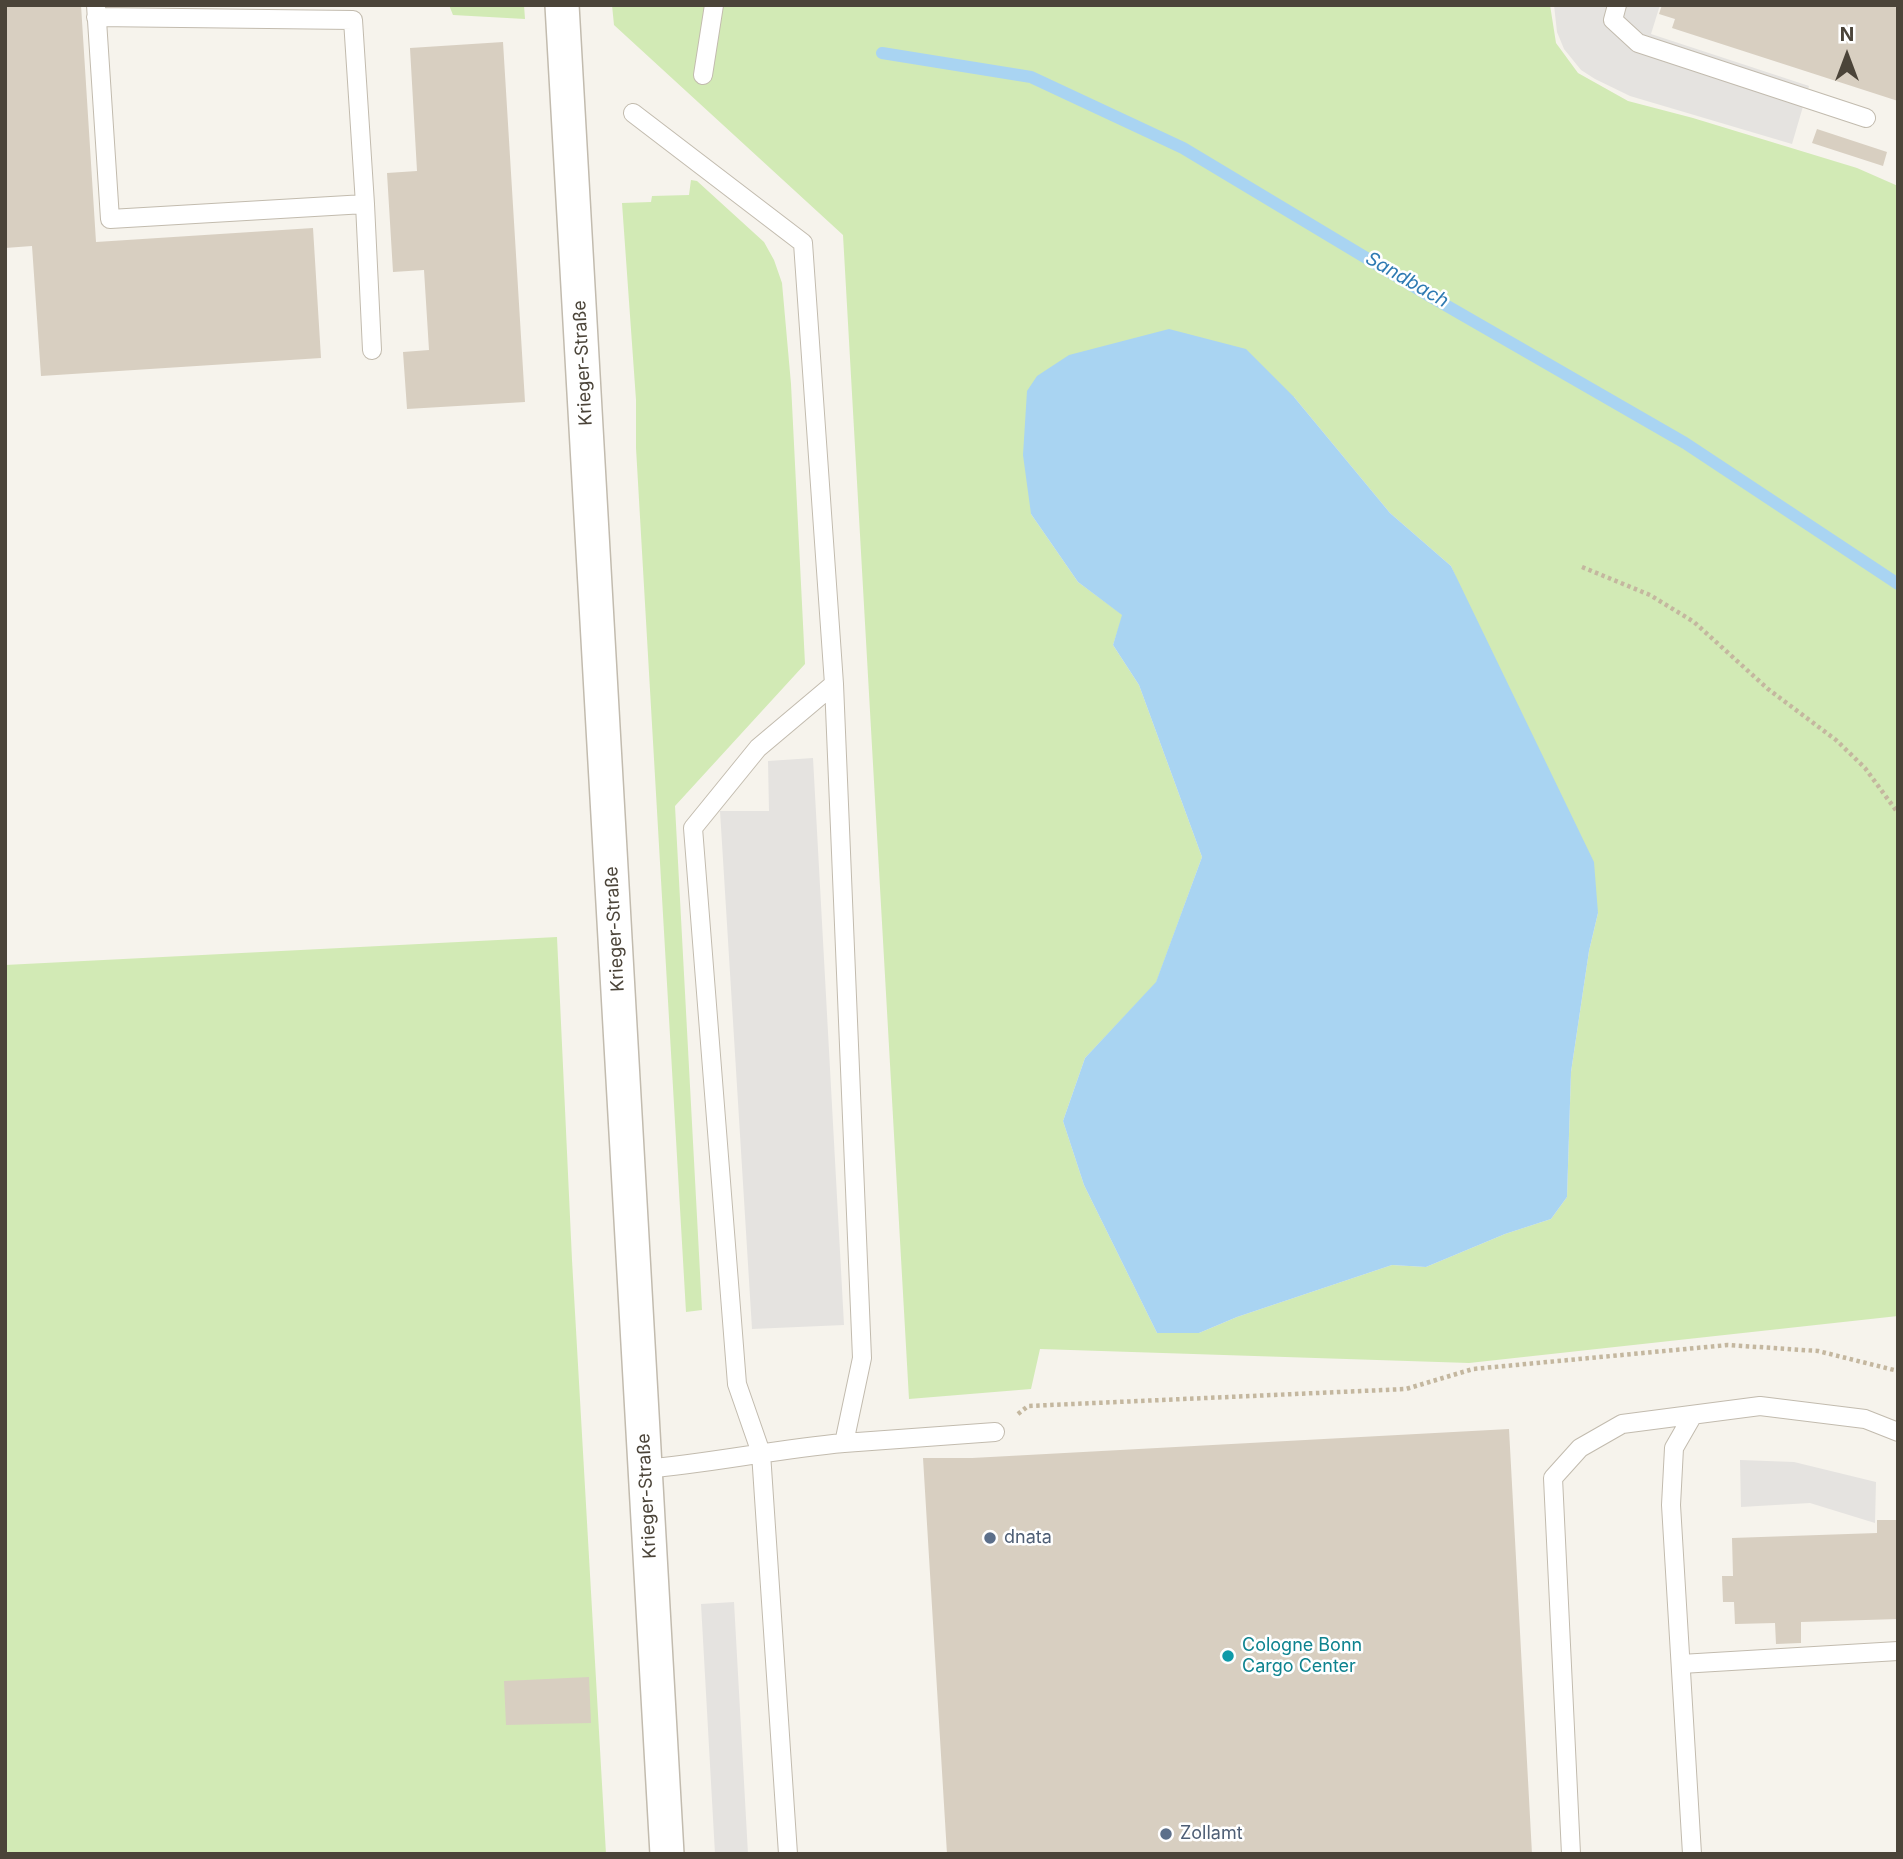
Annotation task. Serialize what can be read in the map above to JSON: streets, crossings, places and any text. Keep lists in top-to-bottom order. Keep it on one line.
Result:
{"streets":{"street":["Krieger-Straße"]},"water":["Sandbach"],"places":["dnata","Cologne Bonn Cargo Center","Zollamt"],"north":"top"}
